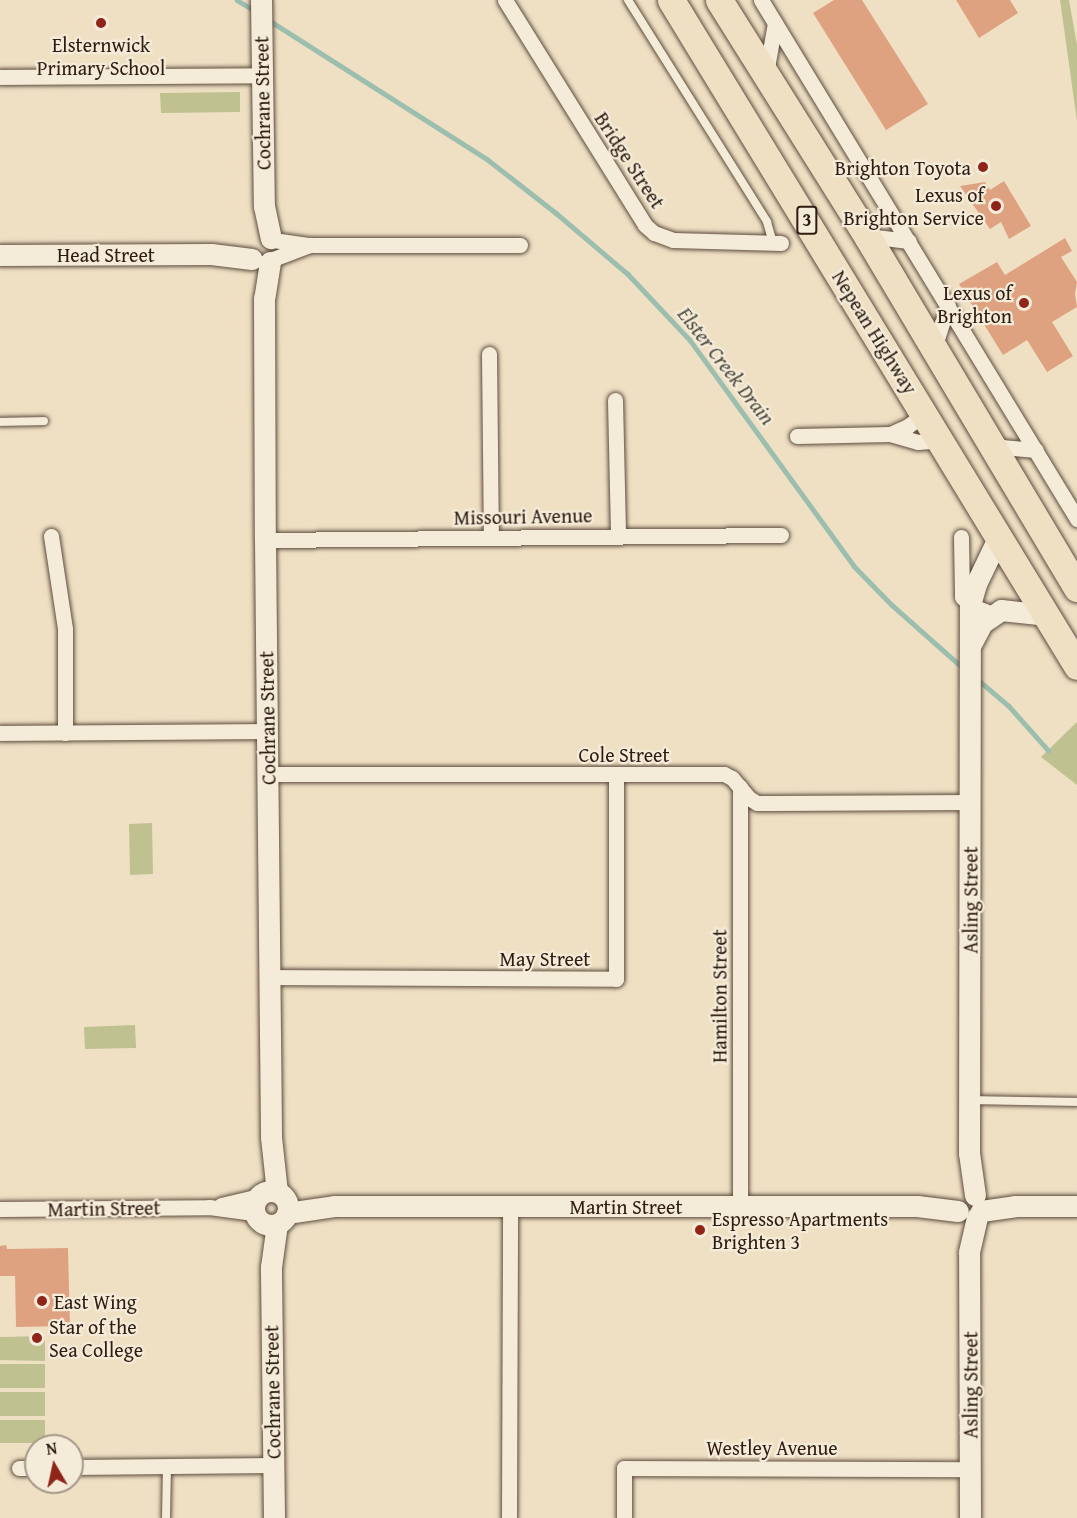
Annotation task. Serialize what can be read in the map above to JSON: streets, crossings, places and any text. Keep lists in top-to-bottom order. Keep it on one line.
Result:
{"streets":{"highway":["3","Nepean Highway"],"street":["Cochrane Street","Bridge Street","Head Street","Missouri Avenue","Cole Street","Asling Street","May Street","Hamilton Street","Martin Street","Westley Avenue"]},"crossings":[["Cochrane Street","Head Street"],["Cochrane Street","Missouri Avenue"],["Cochrane Street","Cole Street"],["Cochrane Street","May Street"],["Cochrane Street","Martin Street"],["Nepean Highway","Asling Street"],["Cole Street","Asling Street"],["Cole Street","May Street"],["Cole Street","Hamilton Street"],["Asling Street","Martin Street"],["Asling Street","Westley Avenue"],["Hamilton Street","Martin Street"]],"water":["Elster Creek Drain"],"places":["Elsternwick Primary School","Brighton Toyota","Lexus of Brighton Service","Lexus of Brighton","Espresso Apartments Brighten 3","East Wing","Star of the Sea College"],"north":"top"}
